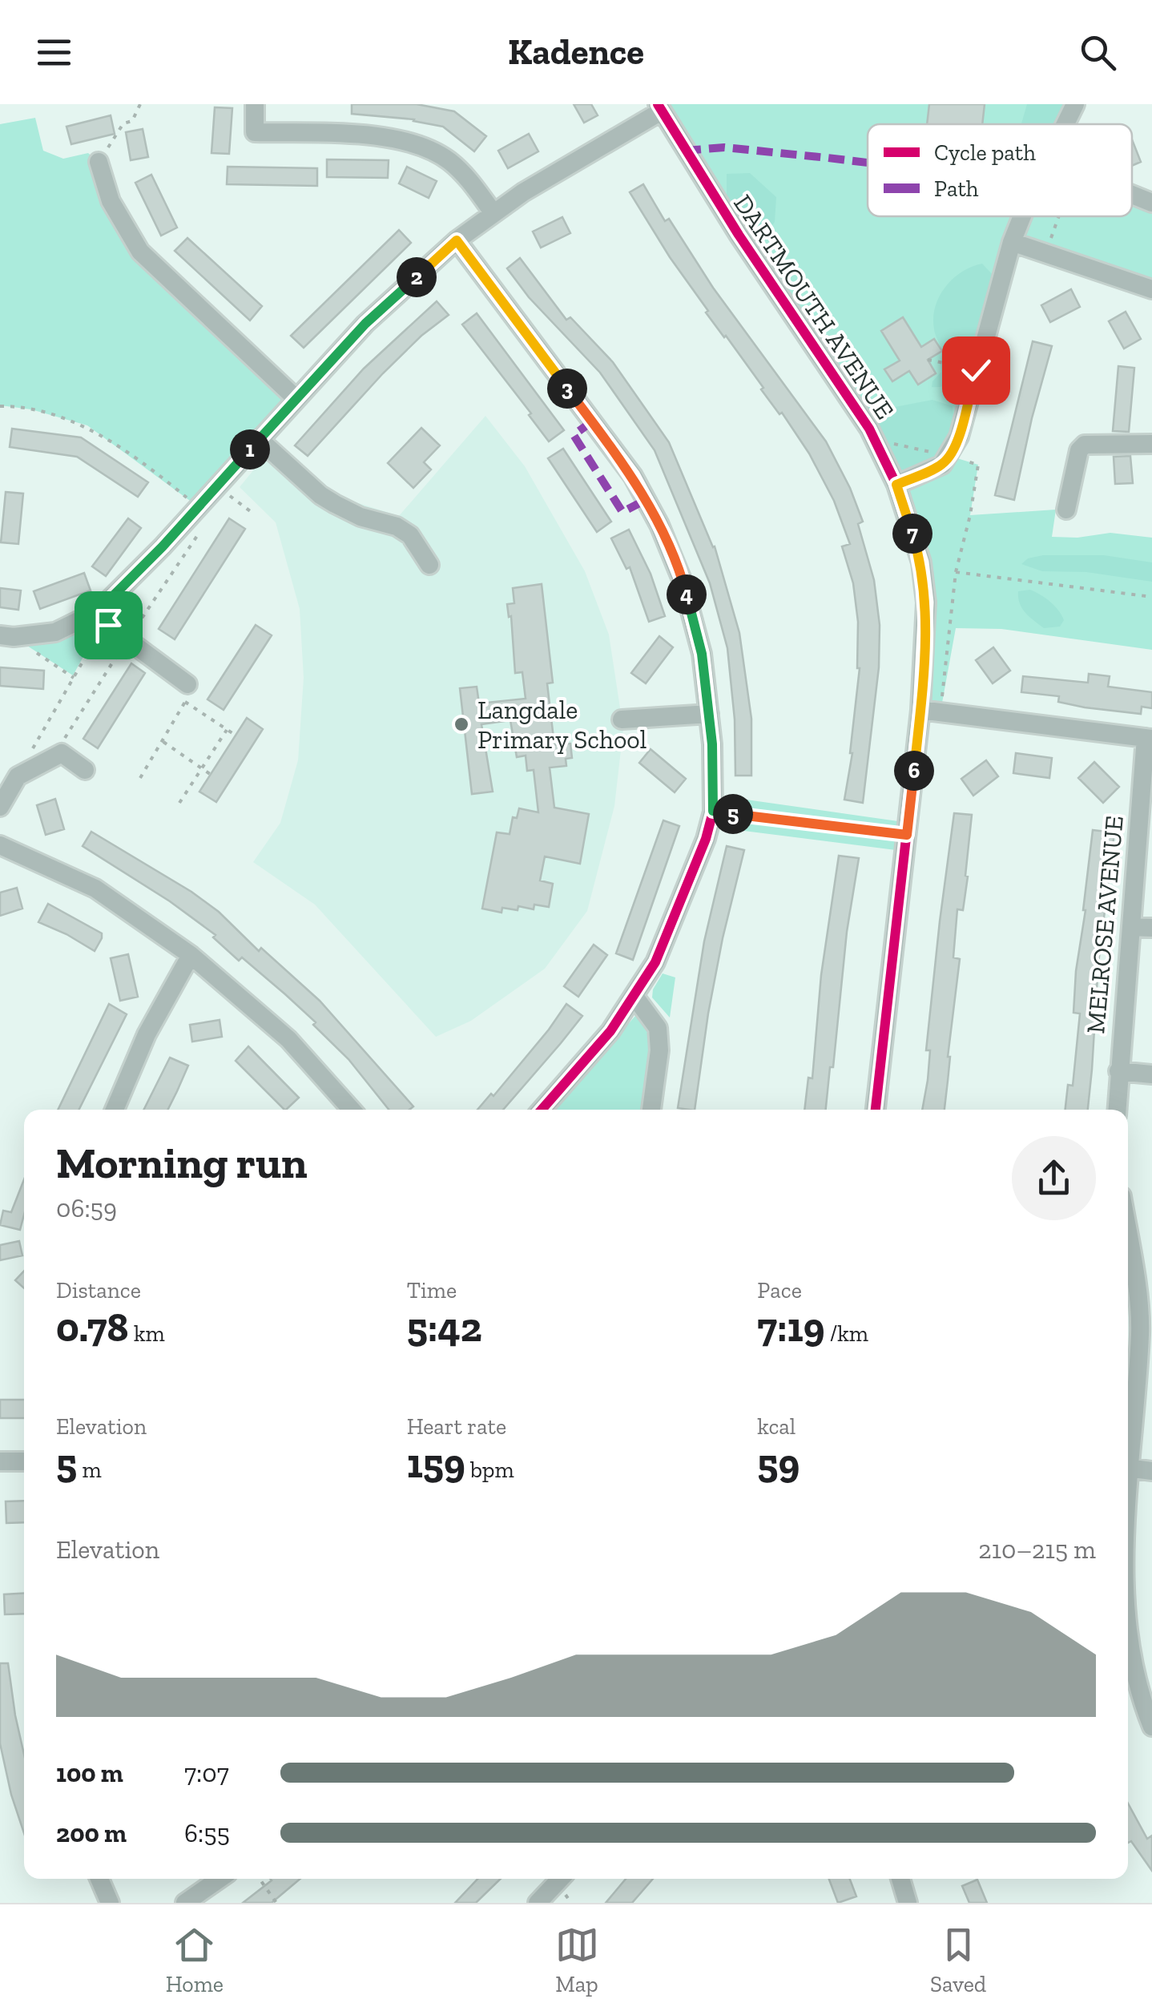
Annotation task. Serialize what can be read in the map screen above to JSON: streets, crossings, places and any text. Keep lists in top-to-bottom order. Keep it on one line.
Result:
{"streets":{"street":["DARTMOUTH AVENUE","MELROSE AVENUE"]},"places":["Langdale Primary School"],"legend":["Cycle path","Path"],"page":{"header":"Kadence","pins":["2","3","1","7","4","6","5"],"heading":["Morning run","06:59"],"stats":[["Distance","0.78 km"],["Time","5:42"],["Pace","7:19 /km"],["Elevation","5 m"],["Heart rate","159 bpm"],["kcal","59"]],"chart":["Elevation","210–215 m"],"list":[{"name":"100 m","note":"7:07"},{"name":"200 m","note":"6:55"}],"tabs":["Home","Map","Saved"]}}
